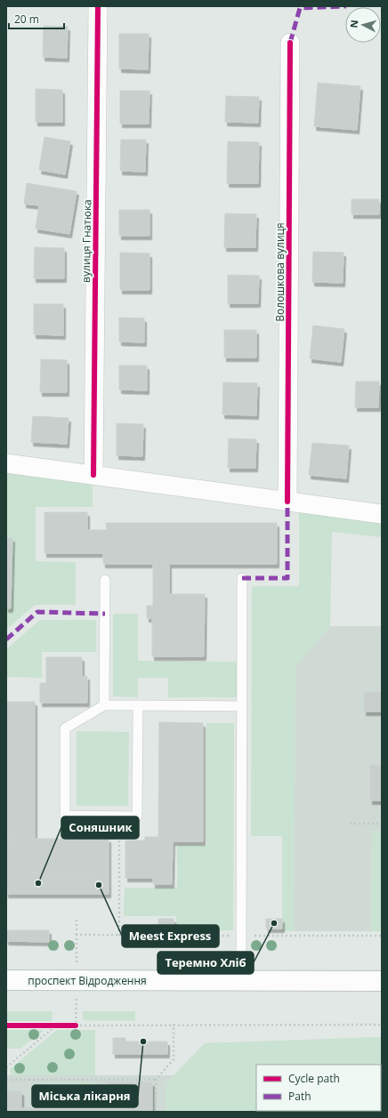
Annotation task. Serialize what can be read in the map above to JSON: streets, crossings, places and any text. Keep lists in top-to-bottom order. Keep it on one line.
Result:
{"streets":{"main road":["проспект Відродження"],"street":["вулиця Гнатюка","Волошкова вулиця"]},"places":["Соняшник","Meest Express","Теремно Хліб","Міська лікарня"],"legend":["Cycle path","Path"],"scale_bar":"20 m","north":"left"}
